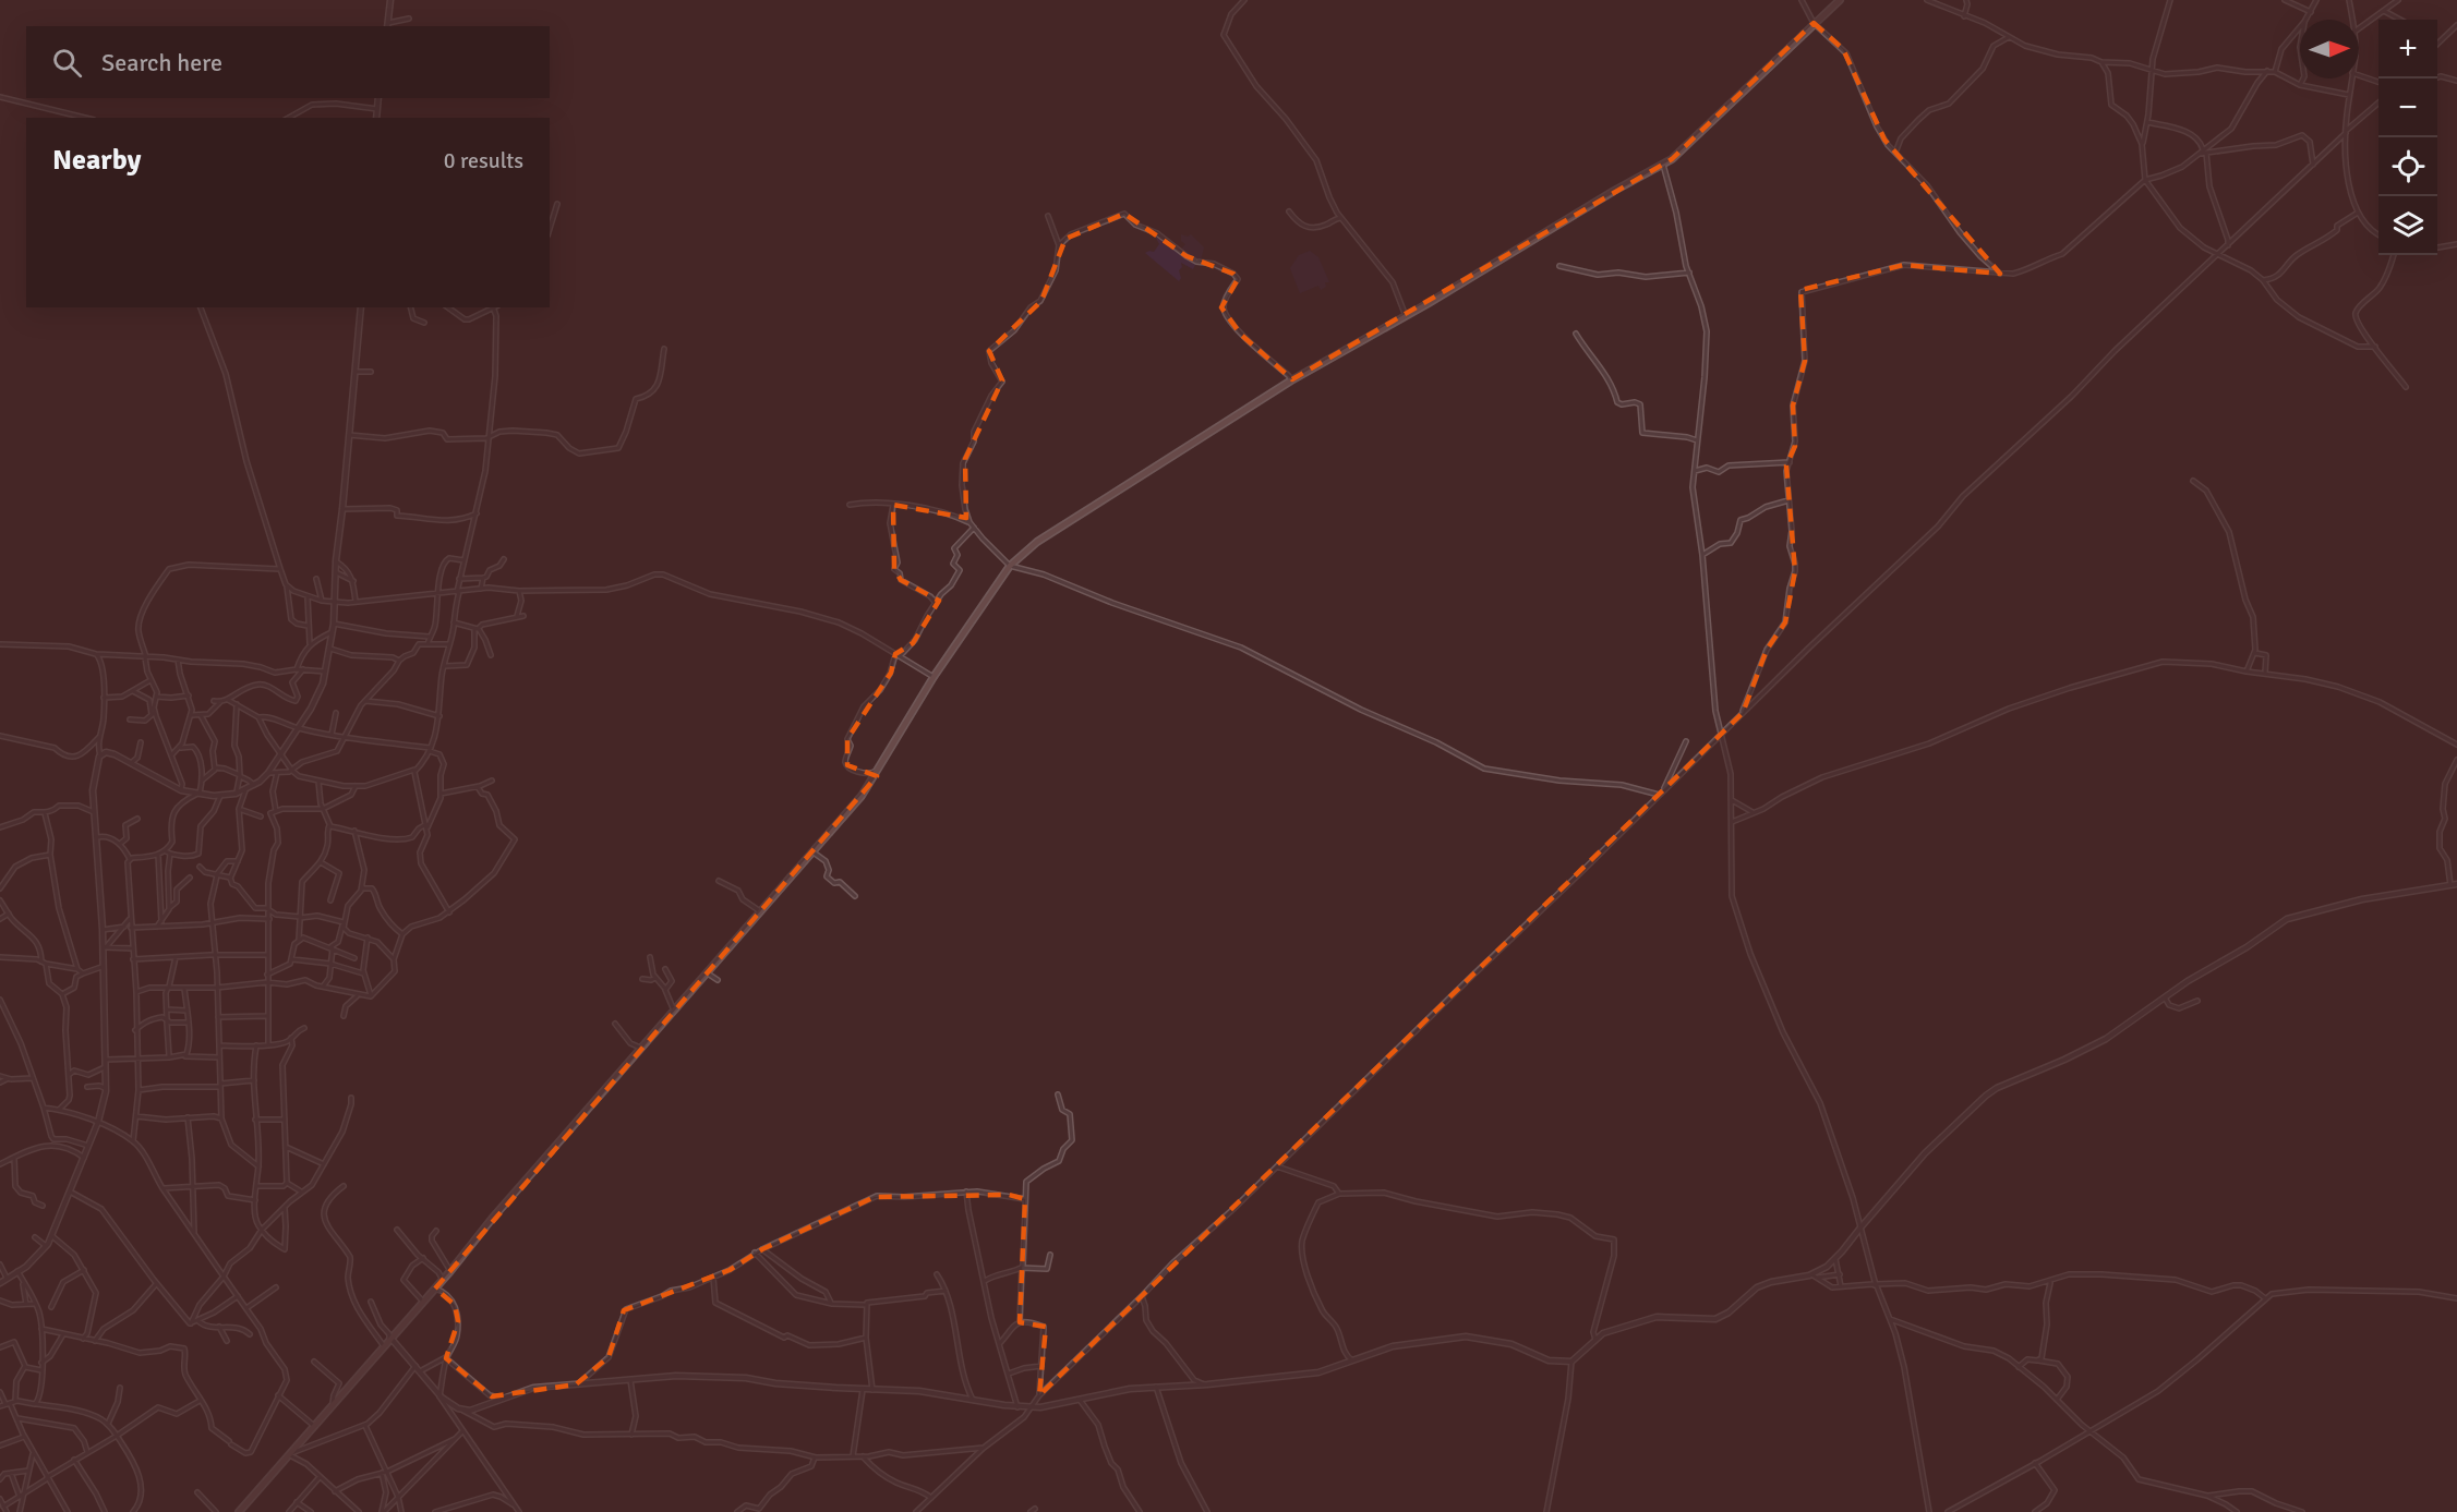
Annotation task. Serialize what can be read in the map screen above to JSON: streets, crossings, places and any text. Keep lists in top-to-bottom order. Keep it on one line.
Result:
{"north":"right","page":{"map_buttons":["+","−"],"search":"Search here","heading":["Nearby","0 results"]}}
